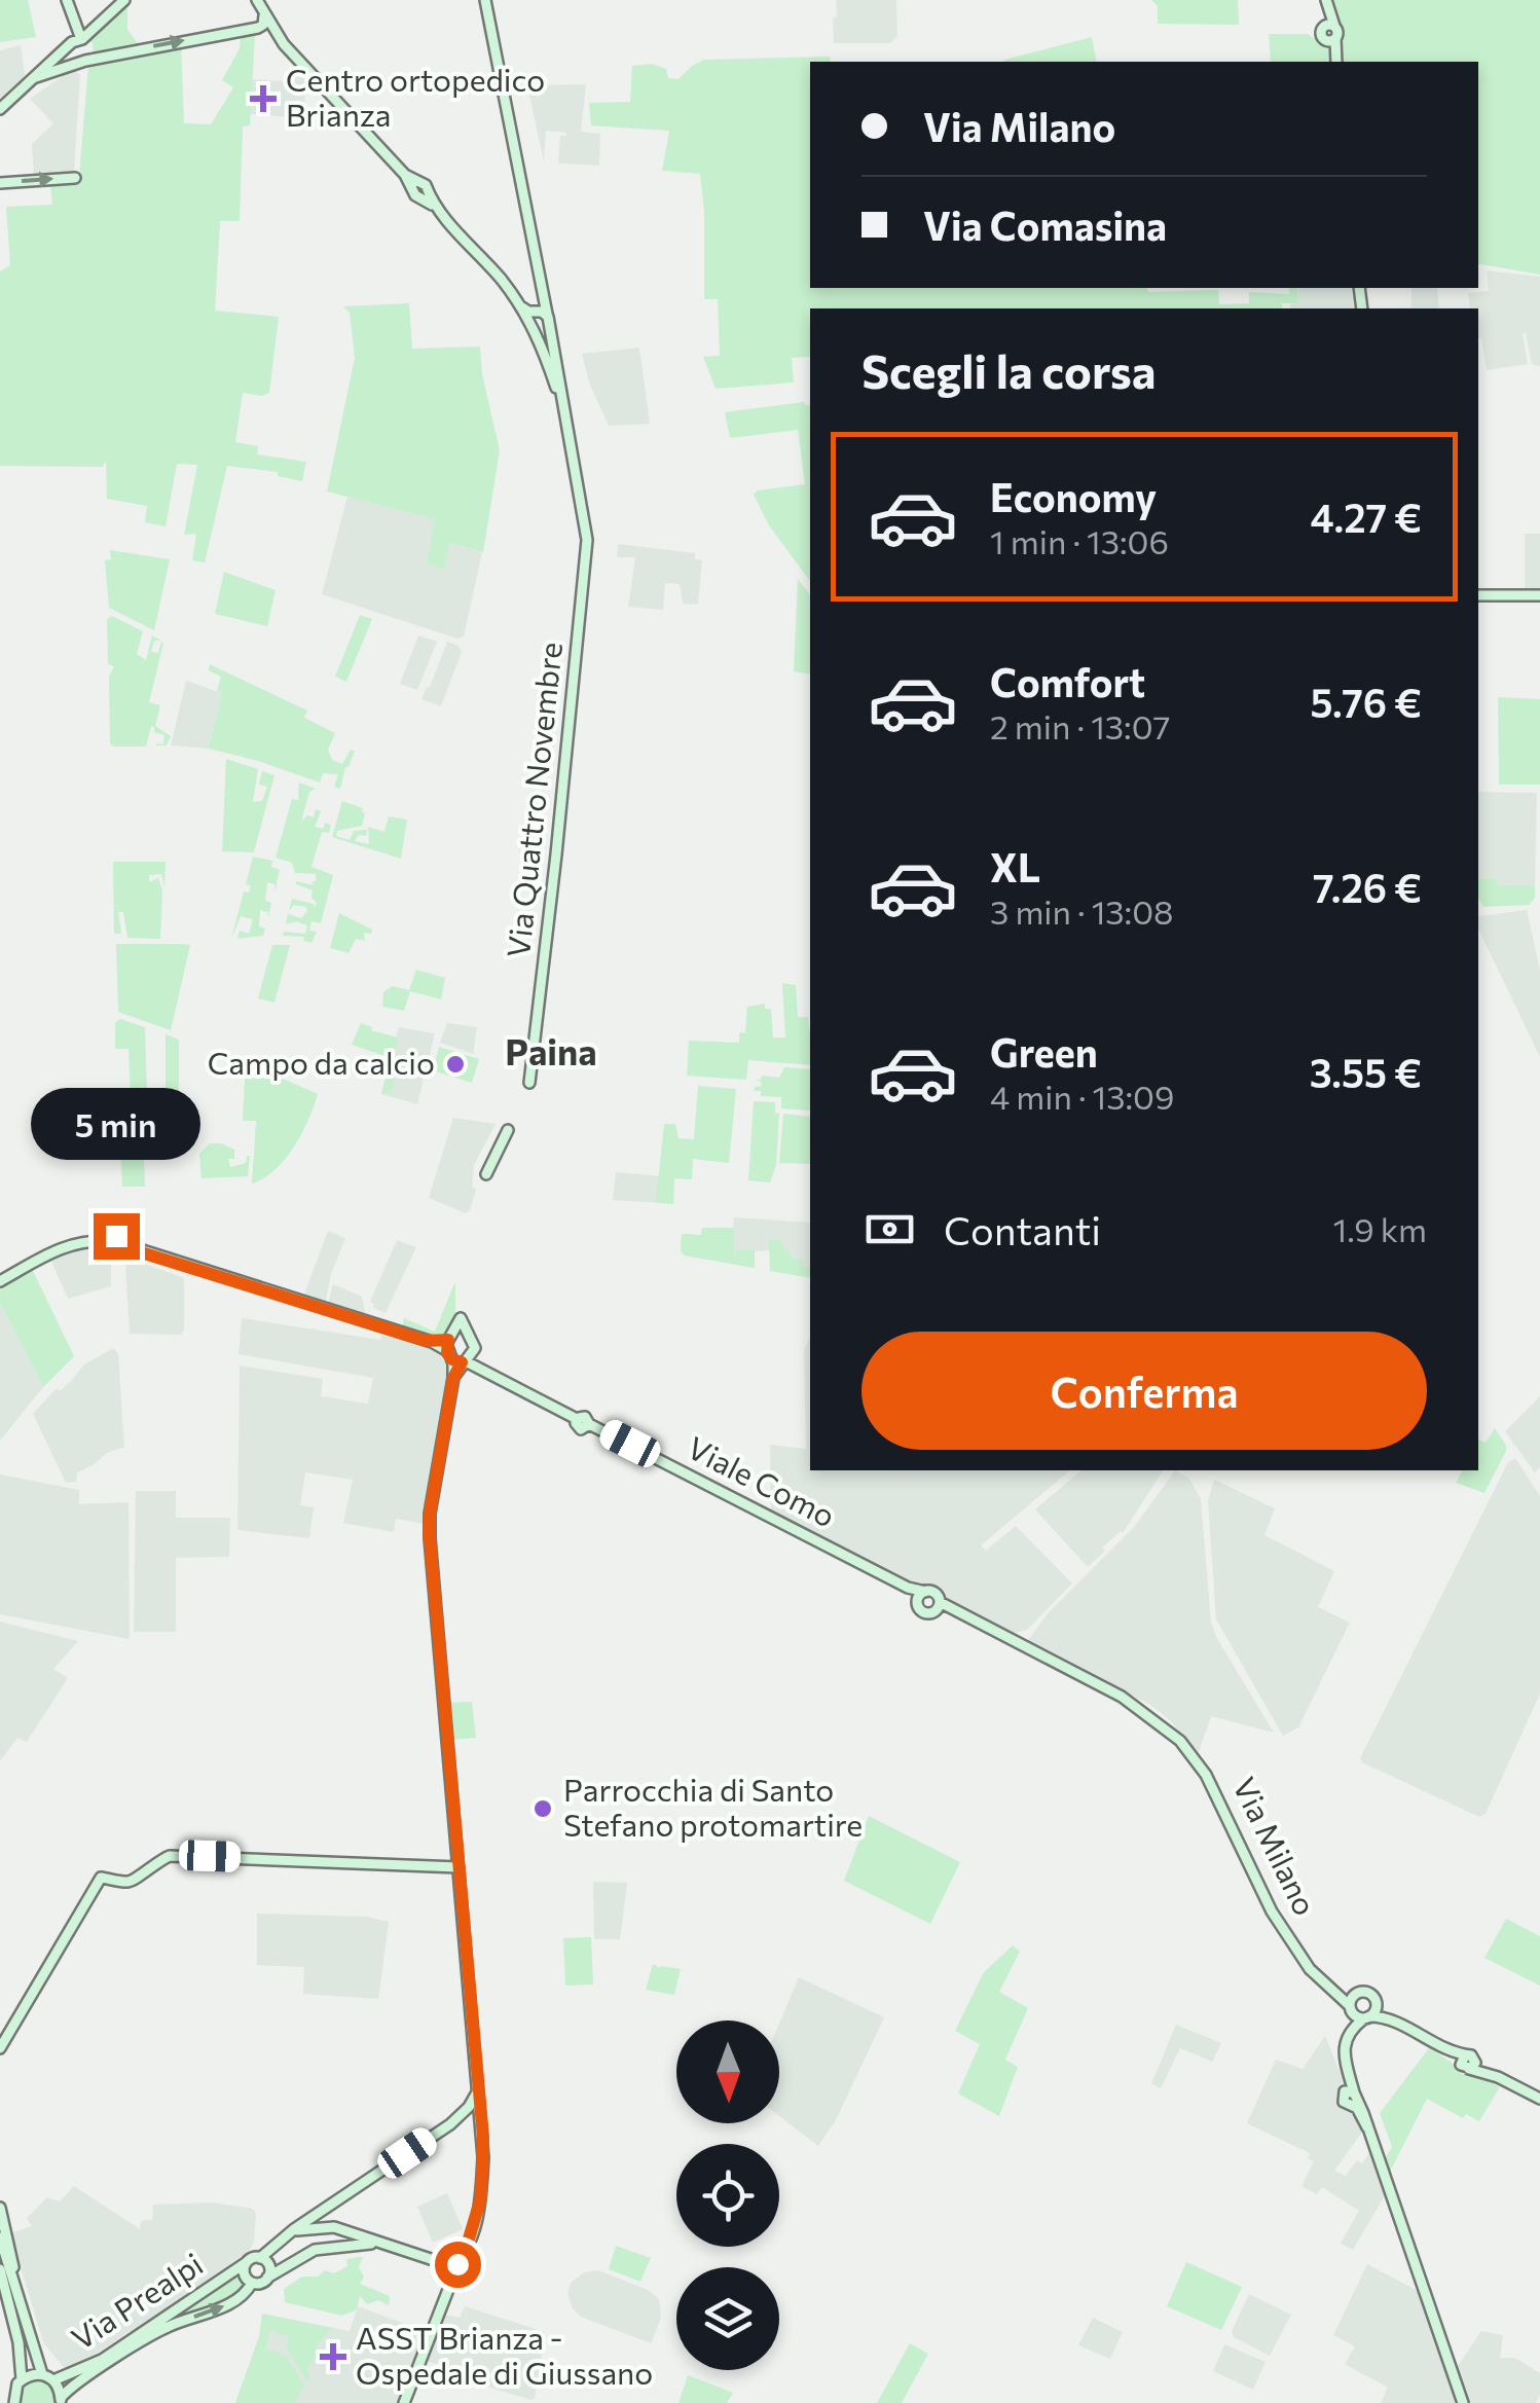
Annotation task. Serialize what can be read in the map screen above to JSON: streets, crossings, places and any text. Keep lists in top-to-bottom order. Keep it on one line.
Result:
{"streets":{"main road":["Via Quattro Novembre","Viale Como","Via Milano","Via Prealpi"]},"crossings":[["Viale Como","Via Milano"]],"districts":["Paina"],"places":{"health":["Centro ortopedico Brianza","ASST Brianza - Ospedale di Giussano"],"other":["Campo da calcio","Parrocchia di Santo Stefano protomartire"]},"north":"bottom","page":{"banner":["Via Milano","Via Comasina"],"heading":"Scegli la corsa","list":[{"name":"Economy","note":"1 min · 13:06","value":"4.27 €"},{"name":"Comfort","note":"2 min · 13:07","value":"5.76 €"},{"name":"XL","note":"3 min · 13:08","value":"7.26 €"},{"name":"Green","note":"4 min · 13:09","value":"3.55 €"}],"bubble":"5 min","pay":["Contanti","1.9 km"],"buttons":"Conferma"}}
